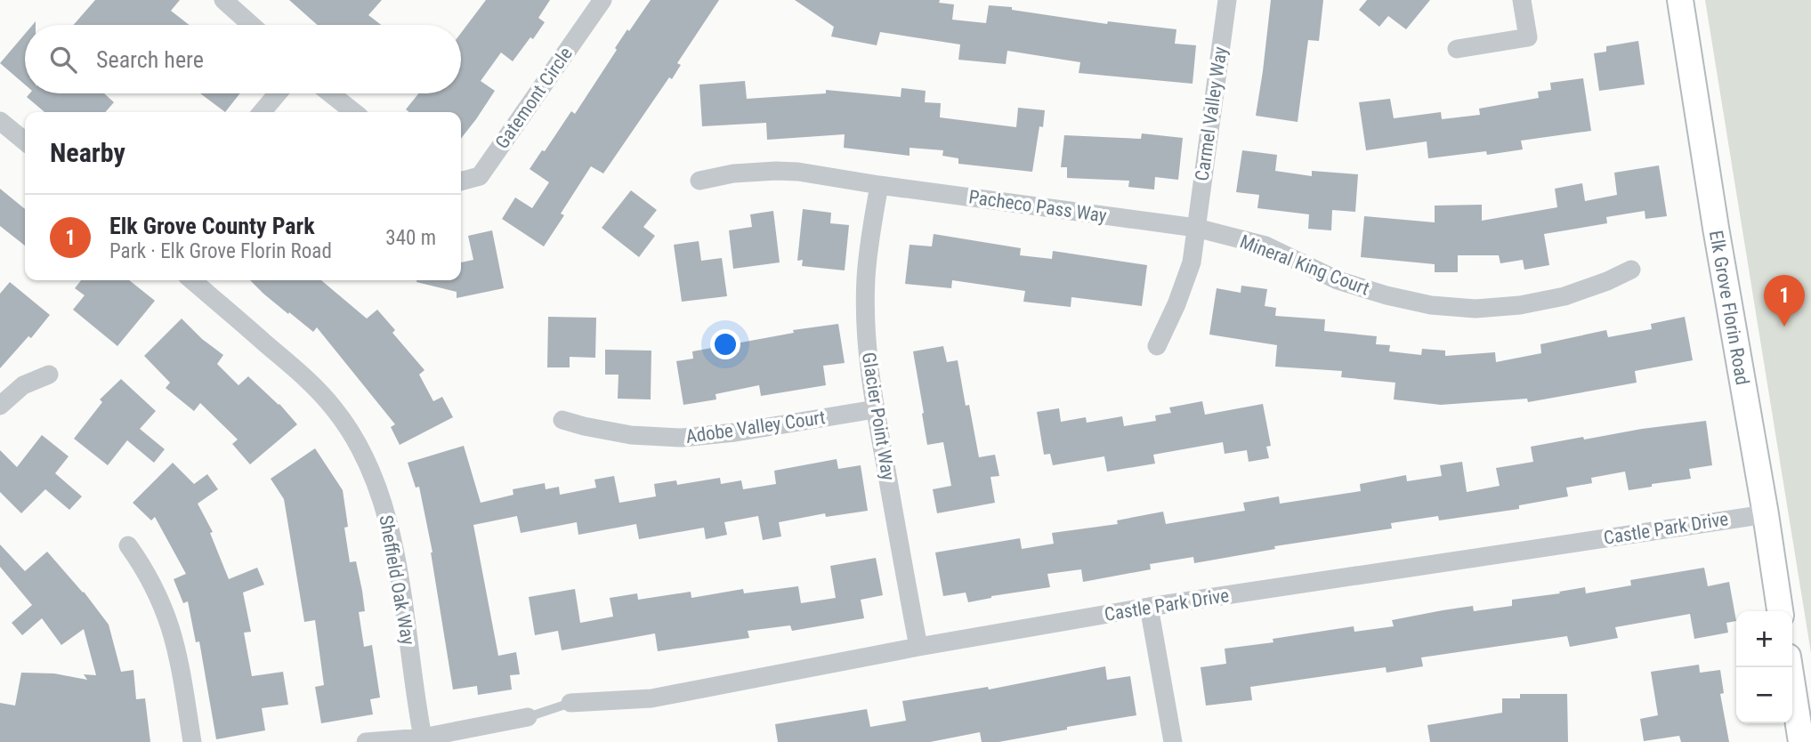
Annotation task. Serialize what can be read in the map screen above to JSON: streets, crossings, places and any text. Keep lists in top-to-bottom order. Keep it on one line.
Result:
{"streets":{"main road":["Elk Grove Florin Road"],"street":["Gatemont Circle","Carmel Valley Way","Pacheco Pass Way","Mineral King Court","Glacier Point Way","Adobe Valley Court","Castle Park Drive","Sheffield Oak Way"]},"crossings":[["Carmel Valley Way","Pacheco Pass Way"],["Carmel Valley Way","Mineral King Court"],["Pacheco Pass Way","Mineral King Court"],["Pacheco Pass Way","Glacier Point Way"],["Elk Grove Florin Road","Castle Park Drive"],["Glacier Point Way","Adobe Valley Court"],["Glacier Point Way","Castle Park Drive"]],"page":{"search":"Search here","heading":"Nearby","list":[{"mark":"1","name":"Elk Grove County Park","note":"Park · Elk Grove Florin Road","value":"340 m"}],"pins":"1","map_buttons":["+","−"]}}
